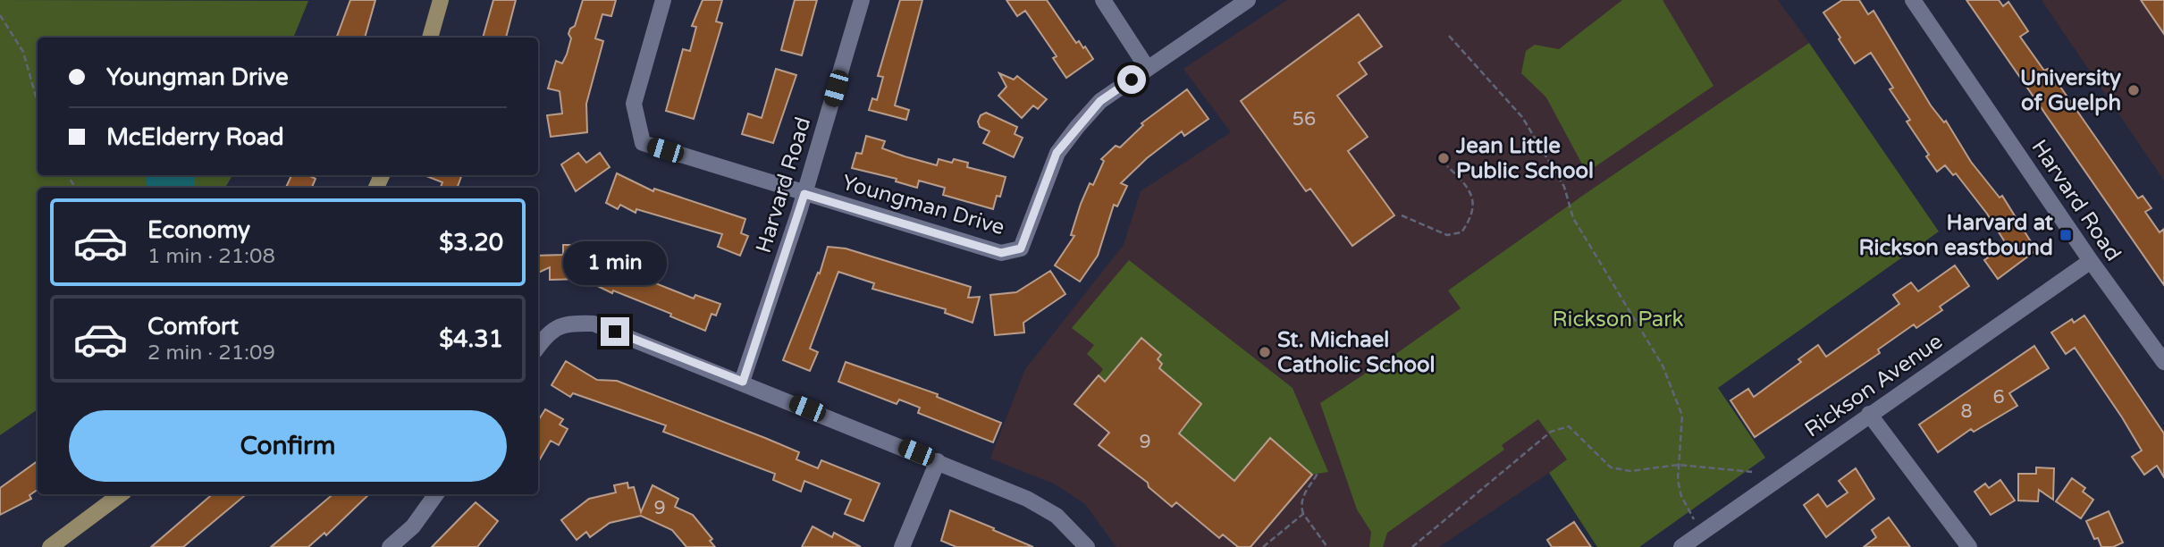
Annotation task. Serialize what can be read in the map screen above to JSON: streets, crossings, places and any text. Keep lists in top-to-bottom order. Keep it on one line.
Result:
{"streets":{"street":["Harvard Road","Youngman Drive","Rickson Avenue"]},"crossings":[["Harvard Road","Youngman Drive"],["Harvard Road","Rickson Avenue"]],"parks":["Rickson Park"],"places":{"other":["University of Guelph","Jean Little Public School","St. Michael Catholic School"],"transit":["Harvard at Rickson eastbound"]},"house_numbers":["56","6","8","9","9"],"page":{"banner":["Youngman Drive","McElderry Road"],"list":[{"name":"Economy","note":"1 min · 21:08","value":"$3.20"},{"name":"Comfort","note":"2 min · 21:09","value":"$4.31"}],"bubble":"1 min","buttons":"Confirm"}}
